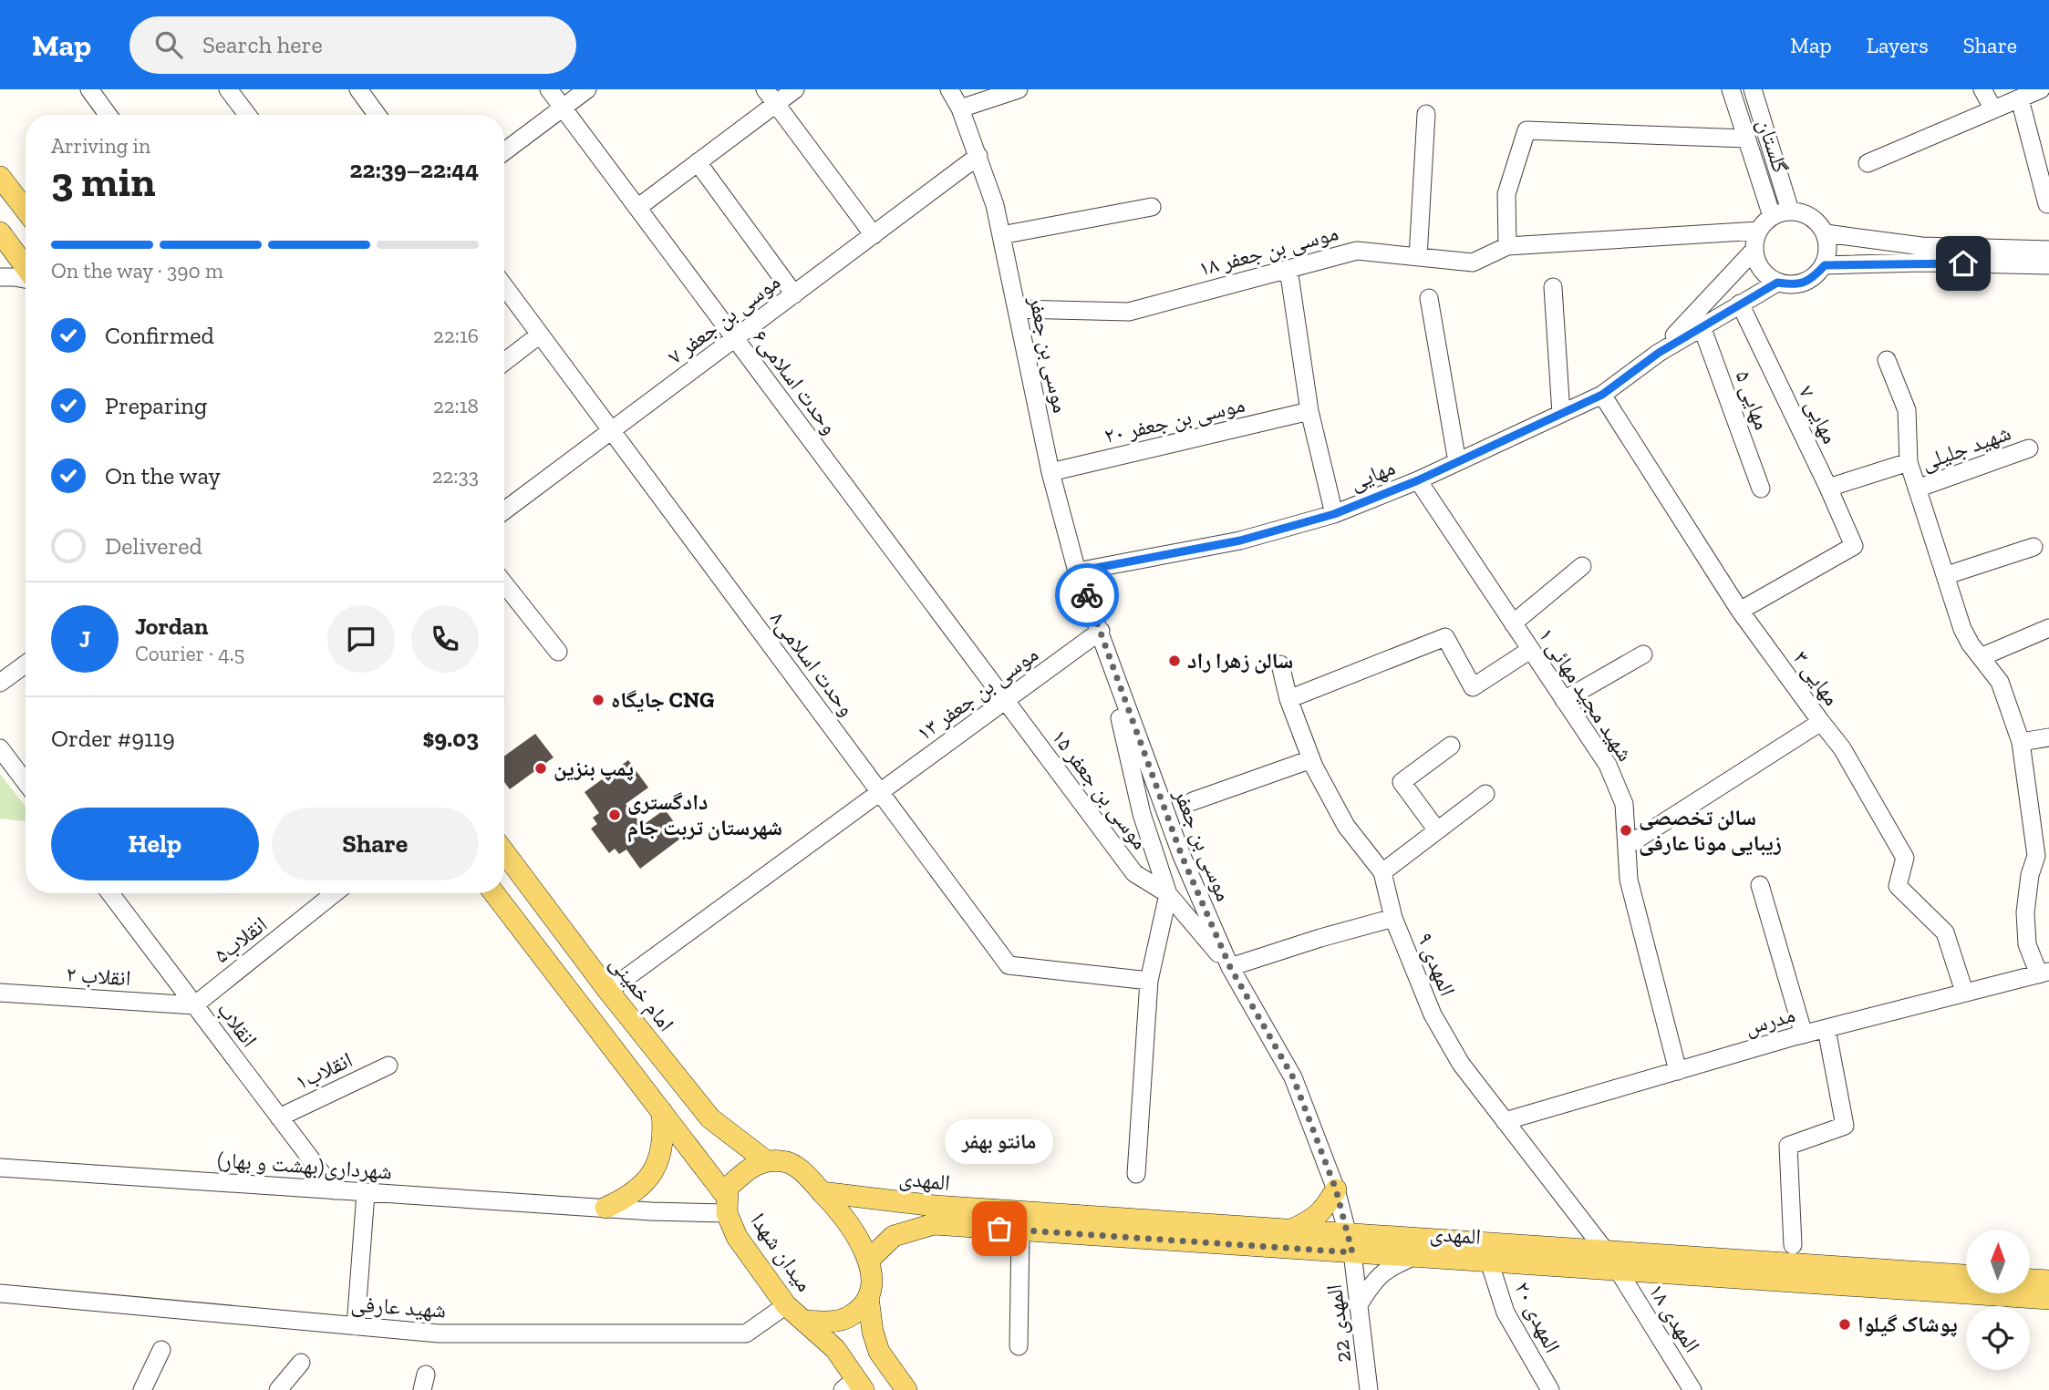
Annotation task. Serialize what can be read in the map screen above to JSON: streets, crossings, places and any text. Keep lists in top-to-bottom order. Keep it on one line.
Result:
{"streets":{"main road":["امام خمینی","المهدی","میدان شهدا"],"street":["گلستان","موسی بن جعفر ۱۸","موسی بن جعفر ۷","موسی بن جعفر","وحدت اسلامی۶","مهایی ۵","مهایی ۷","موسی بن جعفر ۲۰","شهید جلیلی","مهایی","وحدت اسلامی۸","مهایی ۳","موسی بن جعفر ۱۳","شهید مجید مهائی ۱","موسی بن جعفر ۱۵","انقلاب۵","المهدی ۹","انقلاب ۲","مدرس","انقلاب","انقلاب۱","شهرداری(بهشت و بهار)","شهید عارفی","المهدی ۲۰","المهدی ۱۸","المهدی 22"]},"crossings":[["گلستان","موسی بن جعفر ۱۸"],["موسی بن جعفر ۱۸","موسی بن جعفر"],["موسی بن جعفر ۷","موسی بن جعفر"],["موسی بن جعفر ۷","وحدت اسلامی۶"],["موسی بن جعفر ۷","وحدت اسلامی۸"],["موسی بن جعفر","موسی بن جعفر ۲۰"],["موسی بن جعفر","مهایی"],["موسی بن جعفر","موسی بن جعفر ۱۳"],["موسی بن جعفر","موسی بن جعفر ۱۵"],["موسی بن جعفر","المهدی"],["موسی بن جعفر","المهدی 22"],["وحدت اسلامی۶","موسی بن جعفر ۱۳"],["وحدت اسلامی۶","موسی بن جعفر ۱۵"],["مهایی ۷","مهایی ۳"],["مهایی","مهایی ۳"],["مهایی","شهید مجید مهائی ۱"],["وحدت اسلامی۸","موسی بن جعفر ۱۳"],["مهایی ۳","مدرس"],["موسی بن جعفر ۱۳","موسی بن جعفر ۱۵"],["موسی بن جعفر ۱۳","امام خمینی"],["شهید مجید مهائی ۱","مدرس"],["انقلاب۵","انقلاب ۲"],["انقلاب۵","انقلاب"],["المهدی ۹","مدرس"],["المهدی ۹","المهدی"],["انقلاب ۲","انقلاب"],["امام خمینی","شهرداری(بهشت و بهار)"],["امام خمینی","المهدی"],["امام خمینی","میدان شهدا"],["امام خمینی","شهید عارفی"],["انقلاب","انقلاب۱"],["انقلاب","شهرداری(بهشت و بهار)"],["شهرداری(بهشت و بهار)","المهدی"],["شهرداری(بهشت و بهار)","میدان شهدا"],["شهرداری(بهشت و بهار)","شهید عارفی"],["المهدی","میدان شهدا"],["المهدی","شهید عارفی"],["المهدی","المهدی ۲۰"],["المهدی","المهدی ۱۸"],["المهدی","المهدی 22"],["میدان شهدا","شهید عارفی"]],"places":["سالن زهرا راد","جایگاه CNG","پمپ بنزین","دادگستری شهرستان تربت جام","سالن تخصصی زیبایی مونا عارفی","مانتو بهفر","پوشاک گیلوا"],"north":"top","page":{"header":"Map","search":"Search here","nav":["Map","Layers","Share"],"heading":["3 min","Arriving in","22:39–22:44"],"panel":["Jordan","Courier · 4.5","Order #9119","$9.03"],"bar":"On the way · 390 m","list":[["Confirmed","22:16"],["Preparing","22:18"],["On the way","22:33"],"Delivered"],"round":"J","buttons":["Help","Share"],"bubble":"مانتو بهفر"}}
